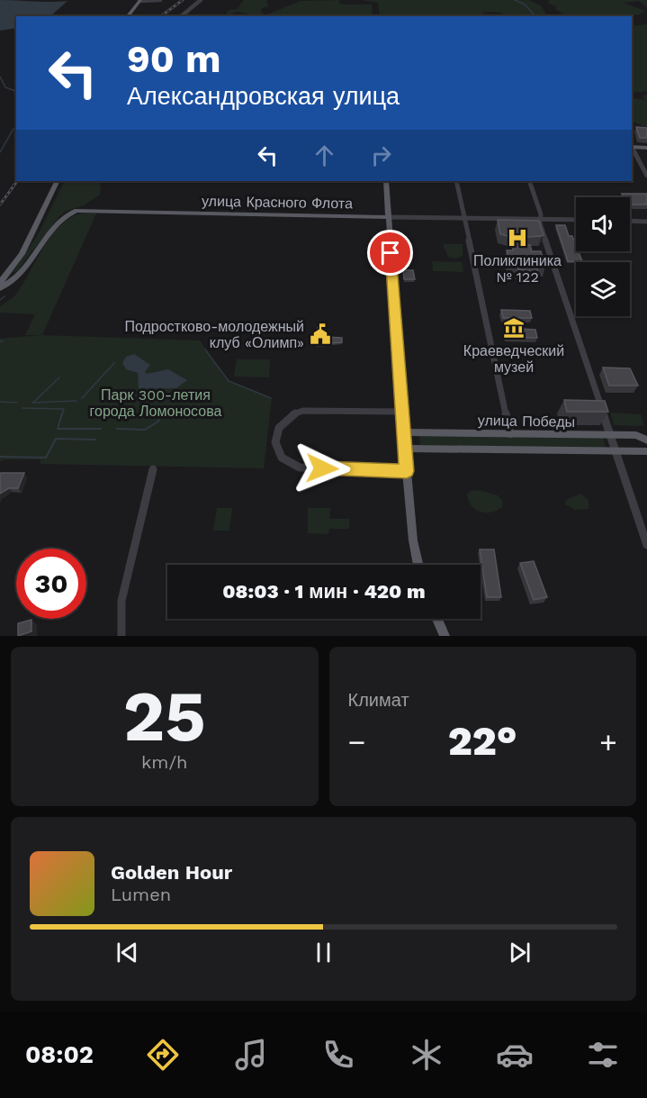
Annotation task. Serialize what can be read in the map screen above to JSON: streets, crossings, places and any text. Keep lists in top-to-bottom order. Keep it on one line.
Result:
{"streets":{"main road":["улица Красного Флота","улица Победы"]},"parks":["Парк 300-летия города Ломоносова"],"places":{"hospital":["Поликлиника № 122"],"museum":["Краеведческий музей"],"public building":["Подростково-молодежный клуб «Олимп»"]},"page":{"turn":["90 m","Александровская улица"],"limit":"30","trip":"08:03 · 1 мин · 420 m","tile":[["25","km/h"],"Климат"],"heat":["−","22°","+"],"song":["Golden Hour","Lumen"],"tabs":"08:02"}}
